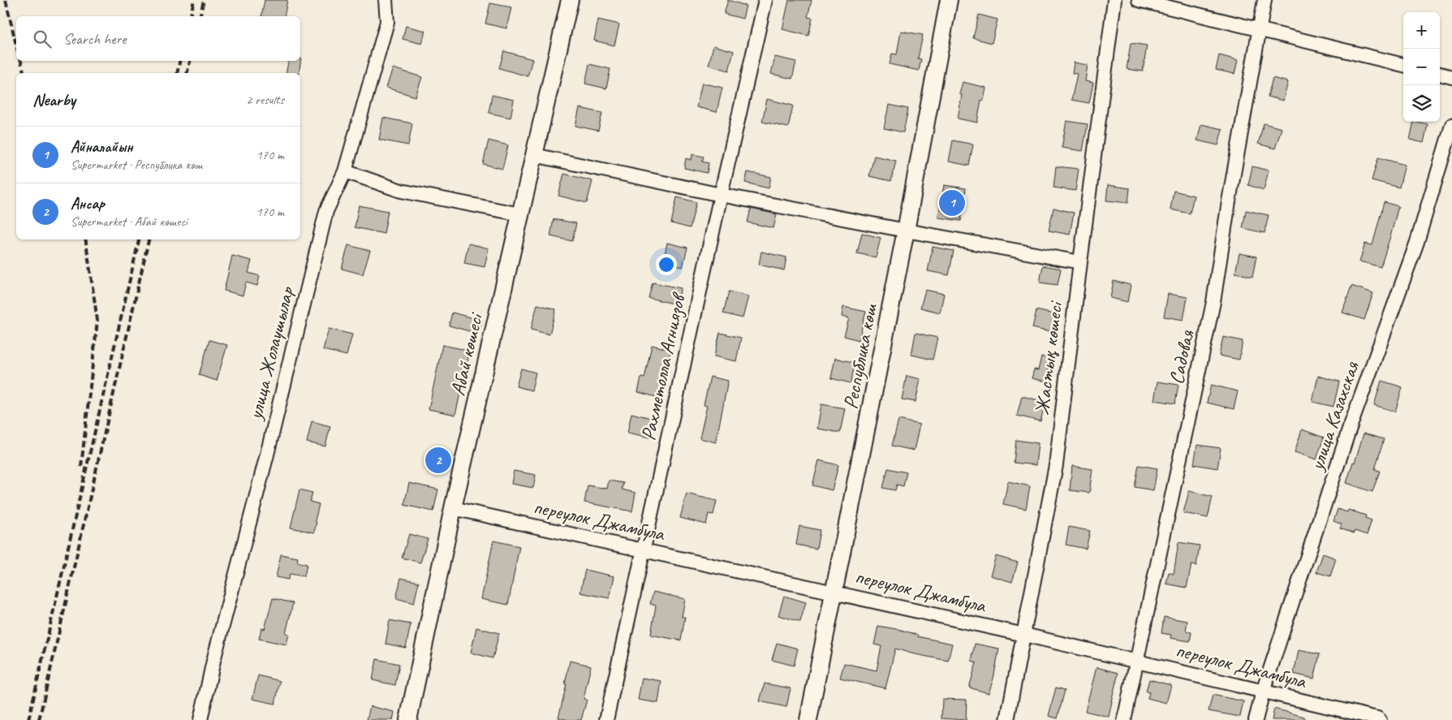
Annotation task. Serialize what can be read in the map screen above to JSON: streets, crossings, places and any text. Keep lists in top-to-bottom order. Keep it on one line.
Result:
{"streets":{"main road":["Абай көшесі","Республика көш"],"street":["улица Жолаушылар","Садовая","Жастық көшесі","Рахметолла Агниязов","улица Казахская","переулок Джамбула"]},"crossings":[["Абай көшесі","переулок Джамбула"],["Республика көш","переулок Джамбула"],["Садовая","переулок Джамбула"],["Жастық көшесі","переулок Джамбула"],["Рахметолла Агниязов","переулок Джамбула"],["улица Казахская","переулок Джамбула"]],"page":{"map_buttons":["+","−"],"search":"Search here","heading":["Nearby","2 results"],"list":[{"mark":"1","name":"Айналайын","note":"Supermarket · Республика көш","value":"170 m"},{"mark":"2","name":"Ансар","note":"Supermarket · Абай көшесі","value":"170 m"}],"pins":["1","2"]}}
